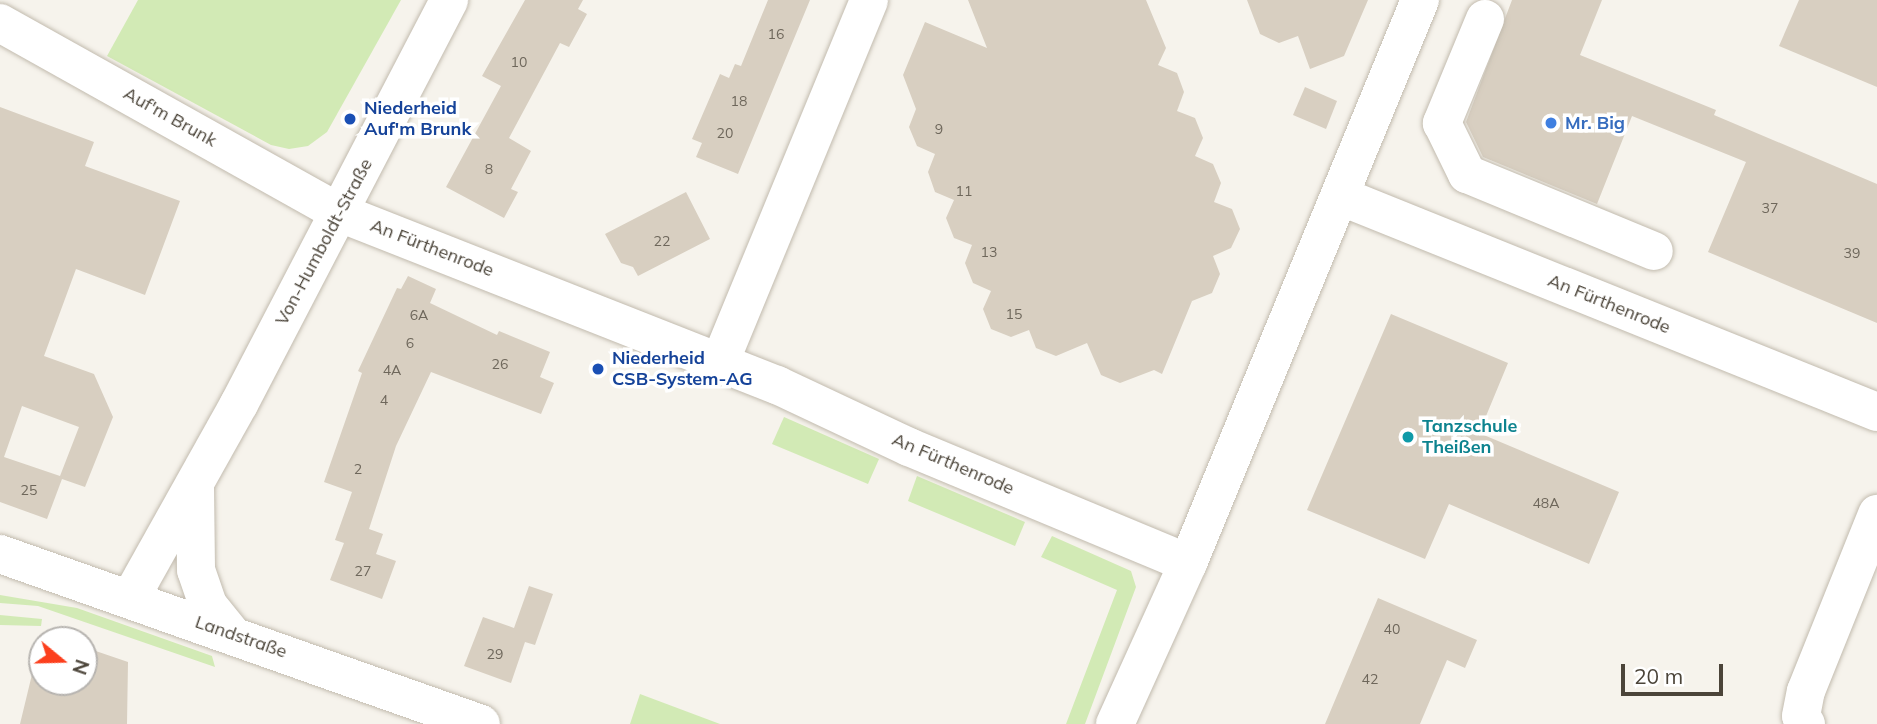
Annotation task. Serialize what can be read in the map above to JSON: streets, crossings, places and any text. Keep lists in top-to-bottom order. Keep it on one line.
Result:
{"streets":{"street":["Auf'm Brunk","Von-Humboldt-Straße","An Fürthenrode","Landstraße"]},"crossings":[["Auf'm Brunk","Von-Humboldt-Straße"],["Auf'm Brunk","An Fürthenrode"],["Von-Humboldt-Straße","An Fürthenrode"],["Von-Humboldt-Straße","Landstraße"]],"places":["Niederheid Auf'm Brunk","Mr. Big","Niederheid CSB-System-AG","Tanzschule Theißen"],"house_numbers":["16","10","18","9","20","8","11","37","22","13","39","15","6A","6","26","4A","4","2","25","48A","27","40","29","42"],"scale_bar":"20 m","north":"right"}
